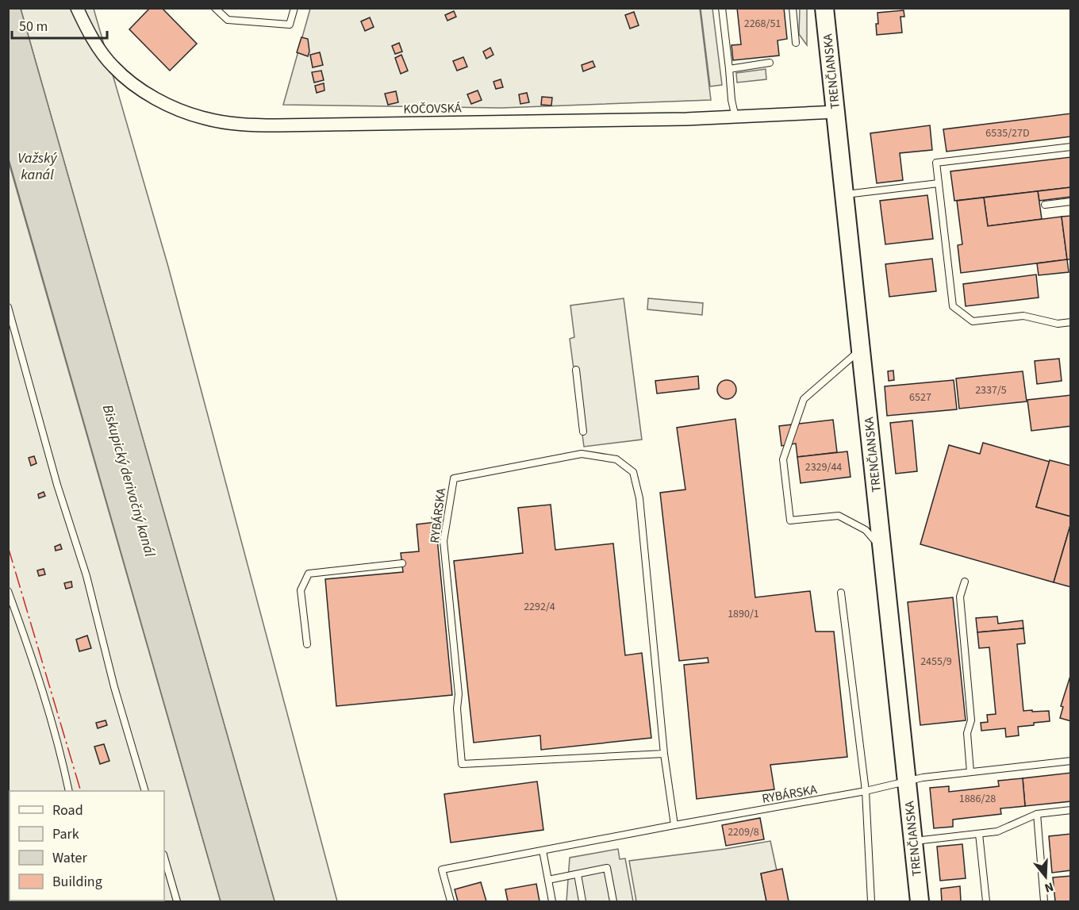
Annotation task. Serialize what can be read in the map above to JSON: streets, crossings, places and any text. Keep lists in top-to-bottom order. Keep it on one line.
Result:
{"streets":{"main road":["TRENČIANSKA"],"street":["KOČOVSKÁ"],"lane":["RYBÁRSKA"]},"crossings":[["TRENČIANSKA","KOČOVSKÁ"],["TRENČIANSKA","RYBÁRSKA"]],"water":["Važský kanál","Biskupický derivačný kanál"],"house_numbers":["2268/51","6535/27D","2337/5","6527","2329/44","2292/4","1890/1","2455/9","1886/28","2209/8"],"legend":["Road","Park","Water","Building"],"scale_bar":"50 m","north":"bottom"}
